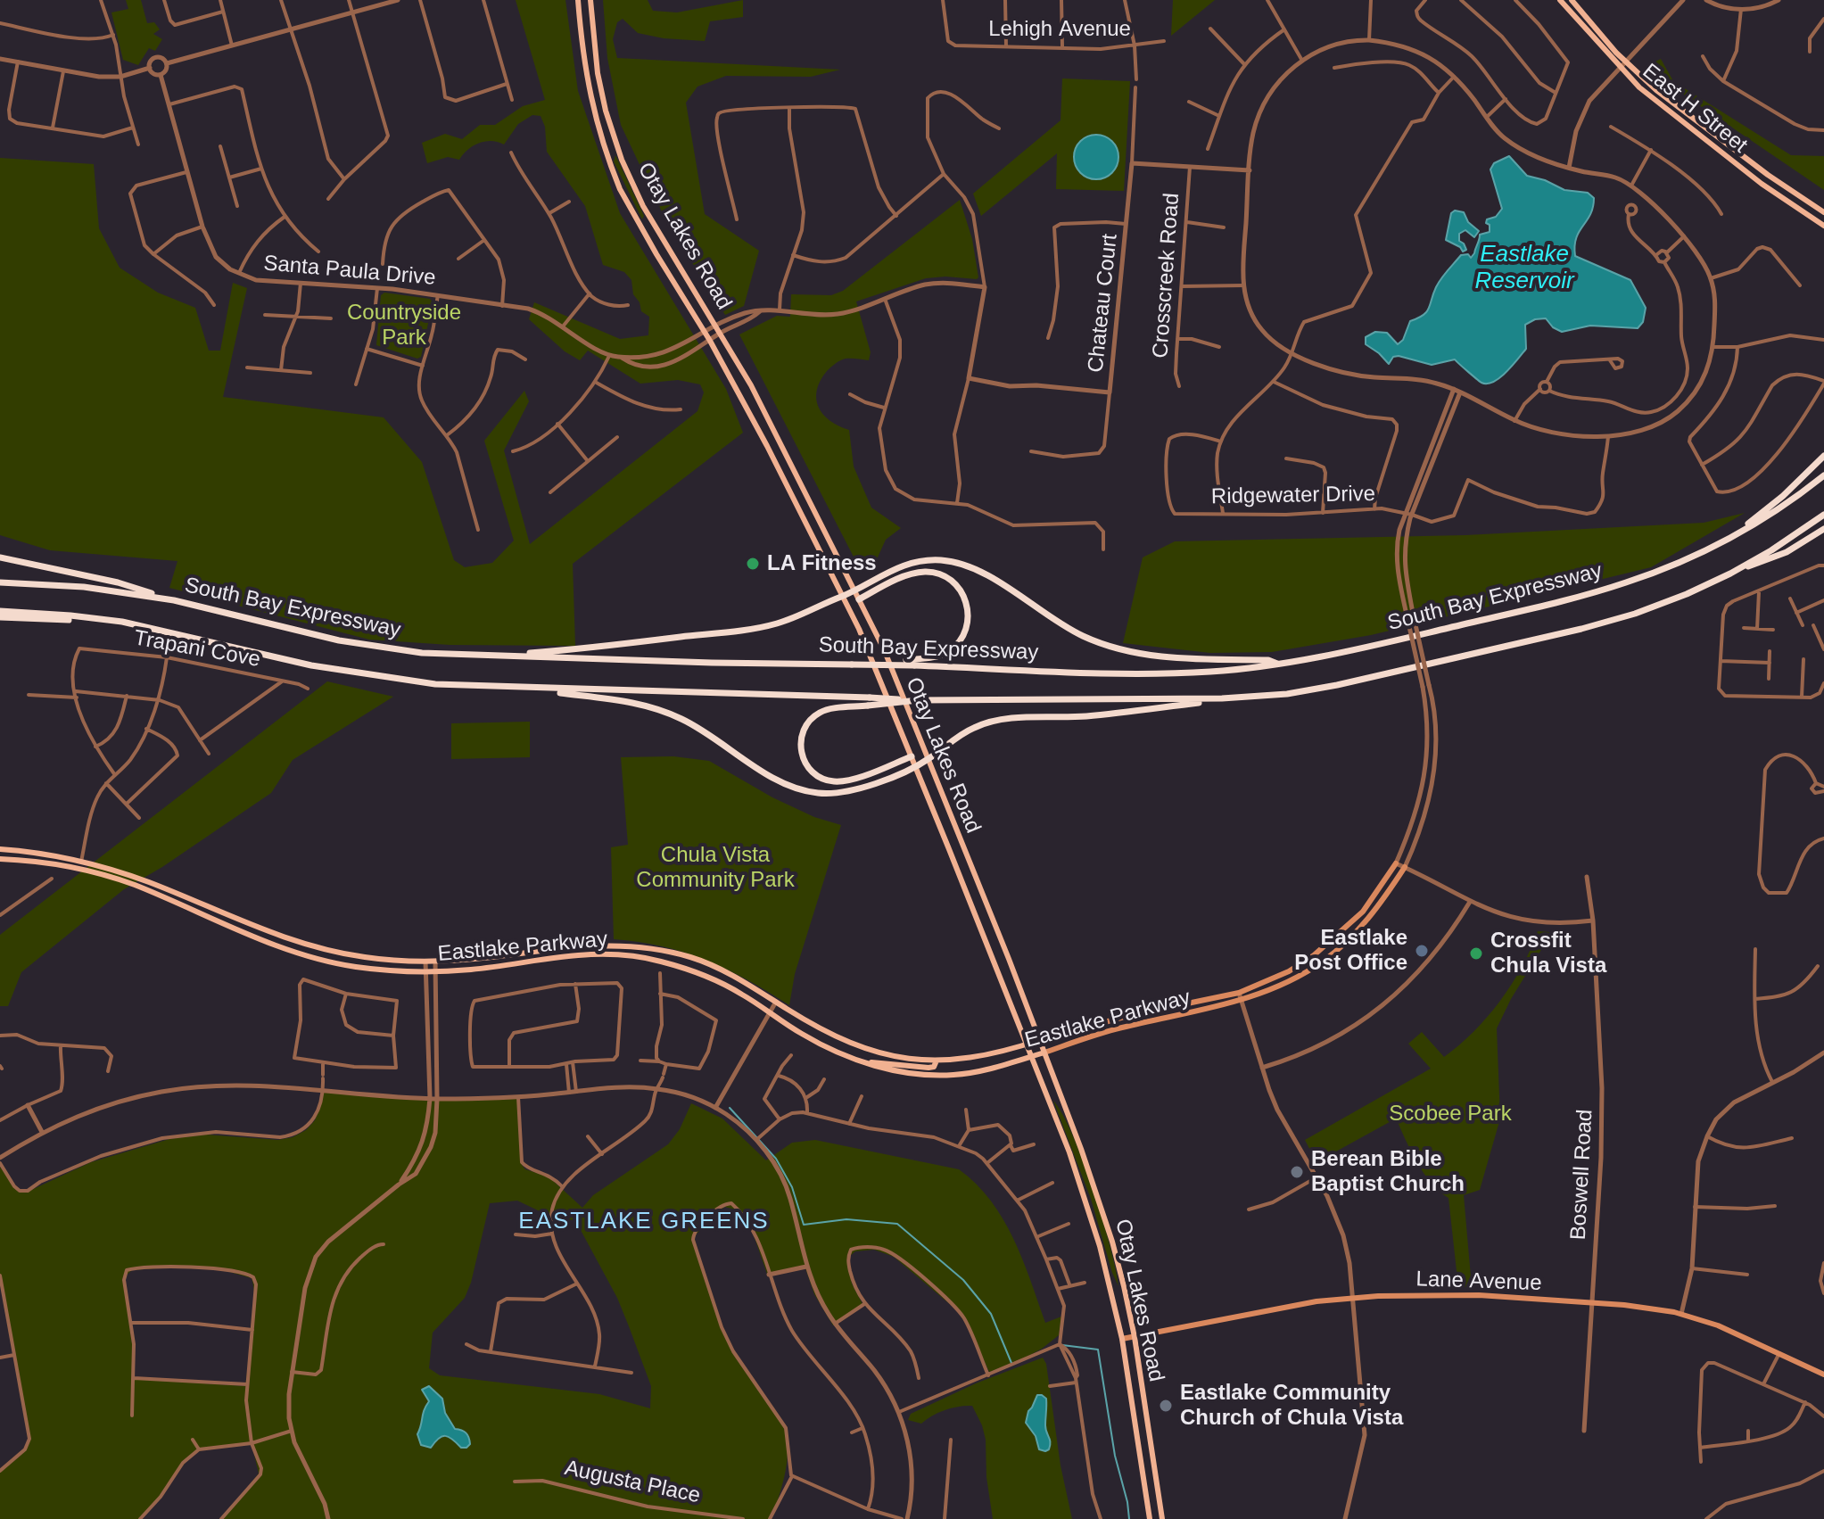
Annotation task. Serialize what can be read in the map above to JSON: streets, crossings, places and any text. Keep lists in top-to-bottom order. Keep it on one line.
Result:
{"streets":{"highway":["South Bay Expressway"],"main road":["East H Street","Otay Lakes Road","Eastlake Parkway","Lane Avenue"],"street":["Lehigh Avenue","Santa Paula Drive","Crosscreek Road","Chateau Court","Ridgewater Drive","Trapani Cove","Boswell Road","Augusta Place"]},"crossings":[["Otay Lakes Road","Santa Paula Drive"],["Otay Lakes Road","Eastlake Parkway"],["Otay Lakes Road","Lane Avenue"],["Boswell Road","Lane Avenue"]],"districts":["EASTLAKE GREENS"],"water":["Eastlake Reservoir"],"parks":["Countryside Park","Chula Vista Community Park","Scobee Park"],"places":["LA Fitness","Eastlake Post Office","Crossfit Chula Vista","Berean Bible Baptist Church","Eastlake Community Church of Chula Vista"]}
